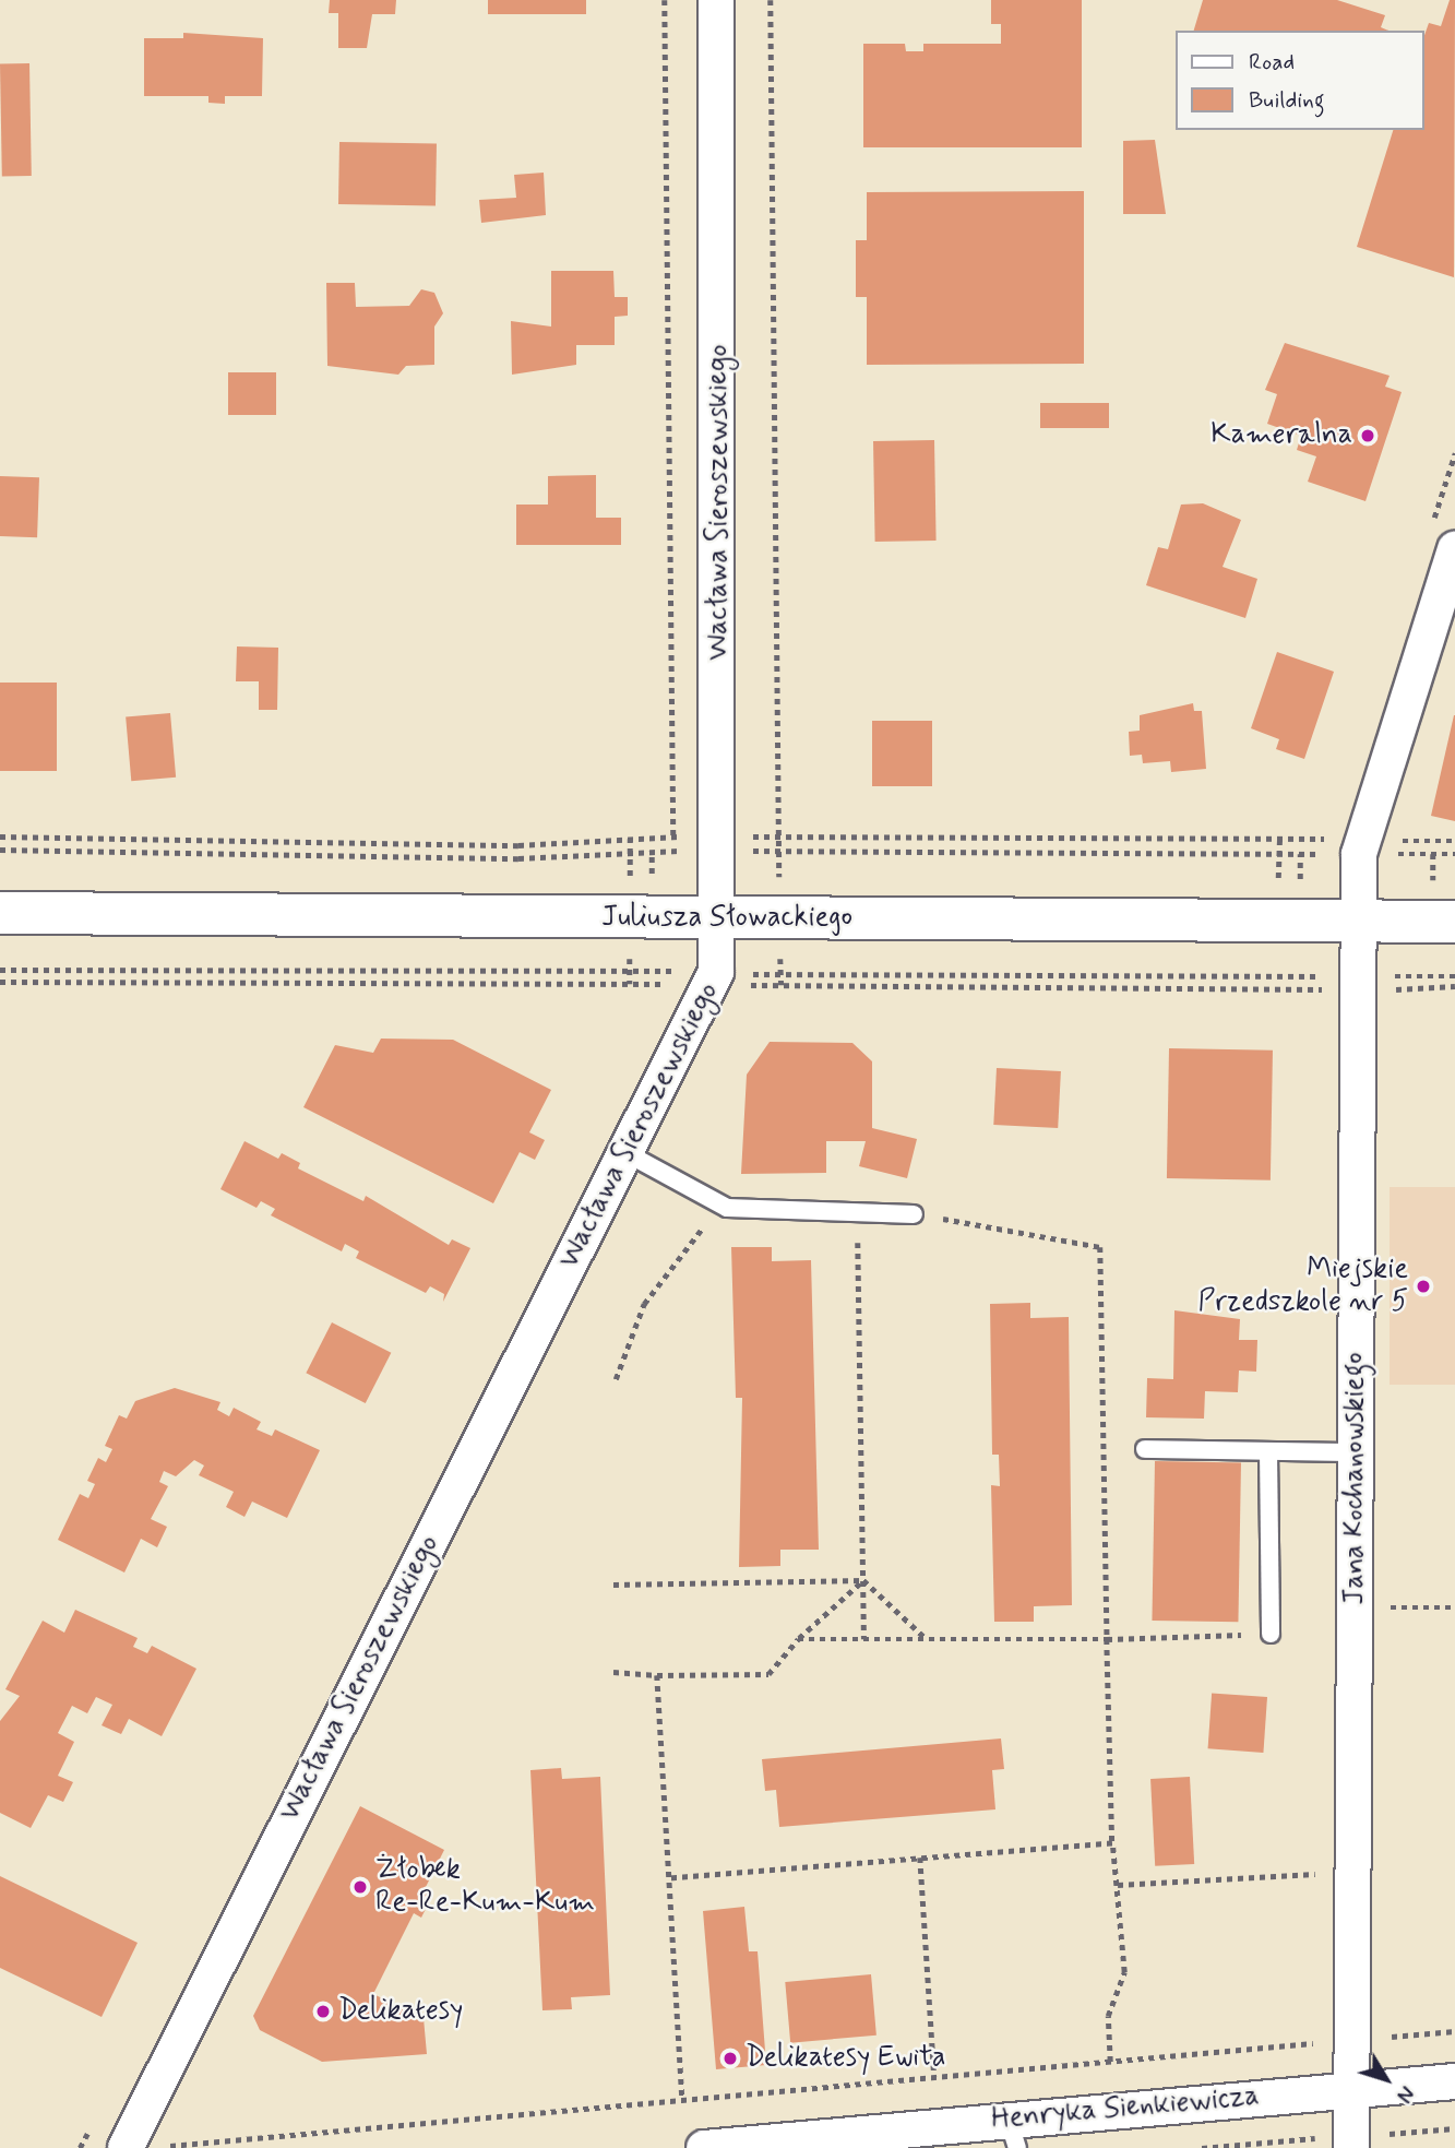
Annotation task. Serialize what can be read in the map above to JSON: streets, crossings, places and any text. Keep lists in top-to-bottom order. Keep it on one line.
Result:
{"streets":{"street":["Wacława Sieroszewskiego","Juliusza Słowackiego","Jana Kochanowskiego","Henryka Sienkiewicza"]},"crossings":[["Wacława Sieroszewskiego","Juliusza Słowackiego"],["Juliusza Słowackiego","Jana Kochanowskiego"],["Jana Kochanowskiego","Henryka Sienkiewicza"]],"places":["Kameralna","Miejskie Przedszkole nr 5","Żłobek Re-Re-Kum-Kum","Delikatesy","Delikatesy Ewita"],"legend":["Road","Building"],"north":"bottom right"}
